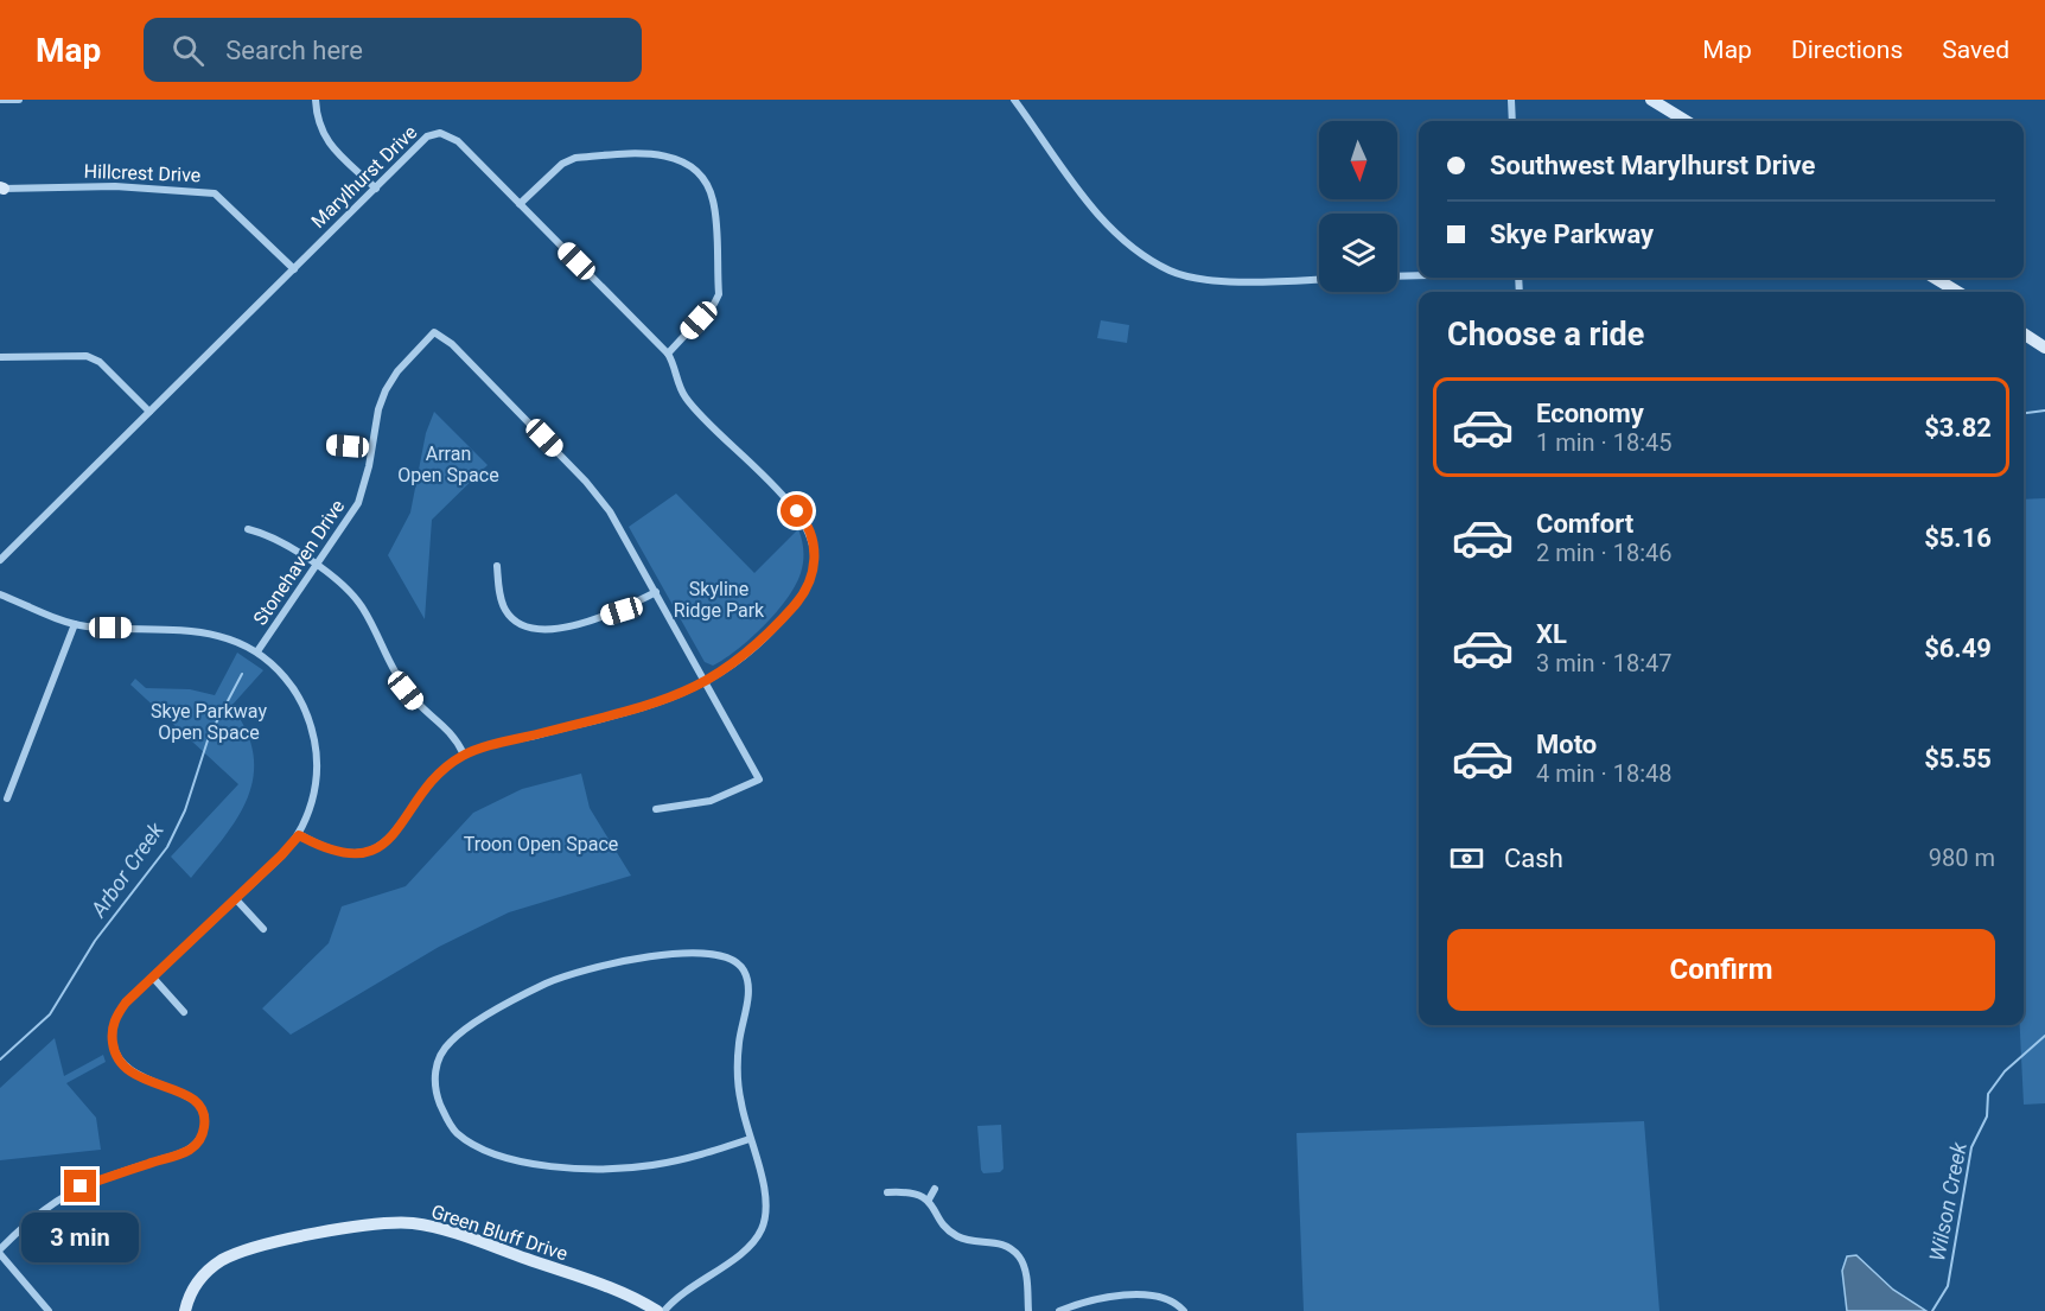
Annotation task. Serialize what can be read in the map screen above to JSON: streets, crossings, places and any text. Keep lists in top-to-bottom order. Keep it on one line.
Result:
{"streets":{"street":["Hillcrest Drive","Marylhurst Drive","Stonehaven Drive","Green Bluff Drive"]},"crossings":[["Hillcrest Drive","Marylhurst Drive"],["Marylhurst Drive","Stonehaven Drive"]],"water":["Arbor Creek","Wilson Creek"],"parks":["Arran Open Space","Skyline Ridge Park","Skye Parkway Open Space","Troon Open Space"],"north":"bottom","page":{"header":"Map","search":"Search here","nav":["Map","Directions","Saved"],"banner":["Southwest Marylhurst Drive","Skye Parkway"],"heading":"Choose a ride","list":[{"name":"Economy","note":"1 min · 18:45","value":"$3.82"},{"name":"Comfort","note":"2 min · 18:46","value":"$5.16"},{"name":"XL","note":"3 min · 18:47","value":"$6.49"},{"name":"Moto","note":"4 min · 18:48","value":"$5.55"}],"pay":["Cash","980 m"],"buttons":"Confirm","bubble":"3 min"}}
